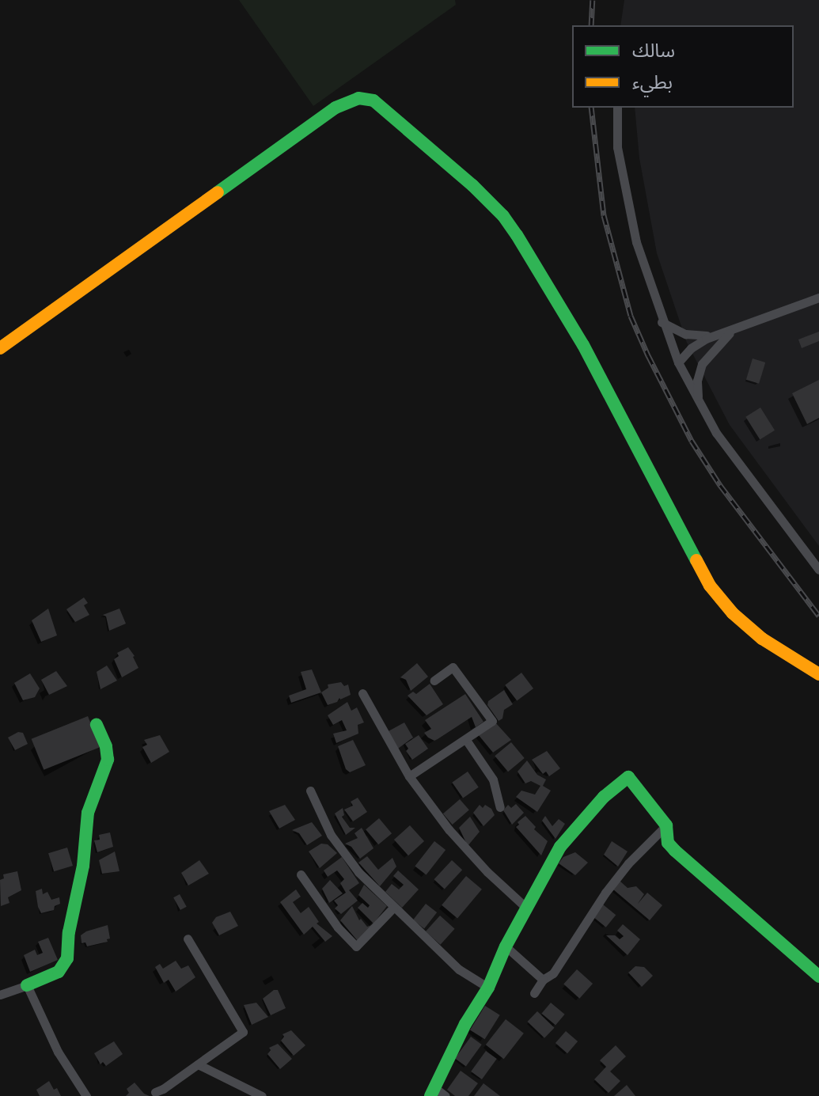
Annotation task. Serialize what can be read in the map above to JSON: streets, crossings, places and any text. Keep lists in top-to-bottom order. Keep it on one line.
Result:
{"legend":["سالك","بطيء"]}
